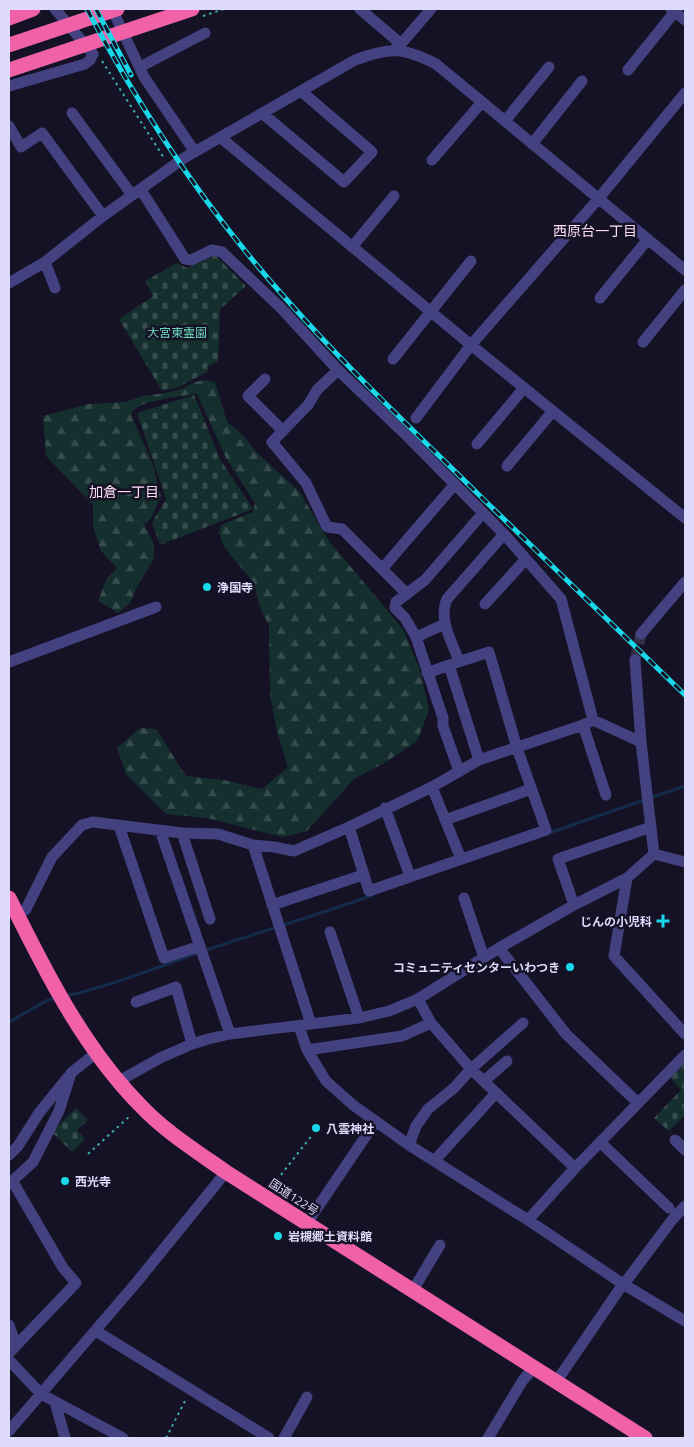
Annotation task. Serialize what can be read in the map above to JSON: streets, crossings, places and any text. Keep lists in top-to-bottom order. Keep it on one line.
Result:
{"streets":{"highway":["国道122号"]},"districts":["西原台一丁目","加倉一丁目"],"parks":["大宮東霊園"],"places":{"other":["浄国寺","コミュニティセンターいわつき","八雲神社","西光寺","岩槻郷土資料館"],"health":["じんの小児科"]}}
